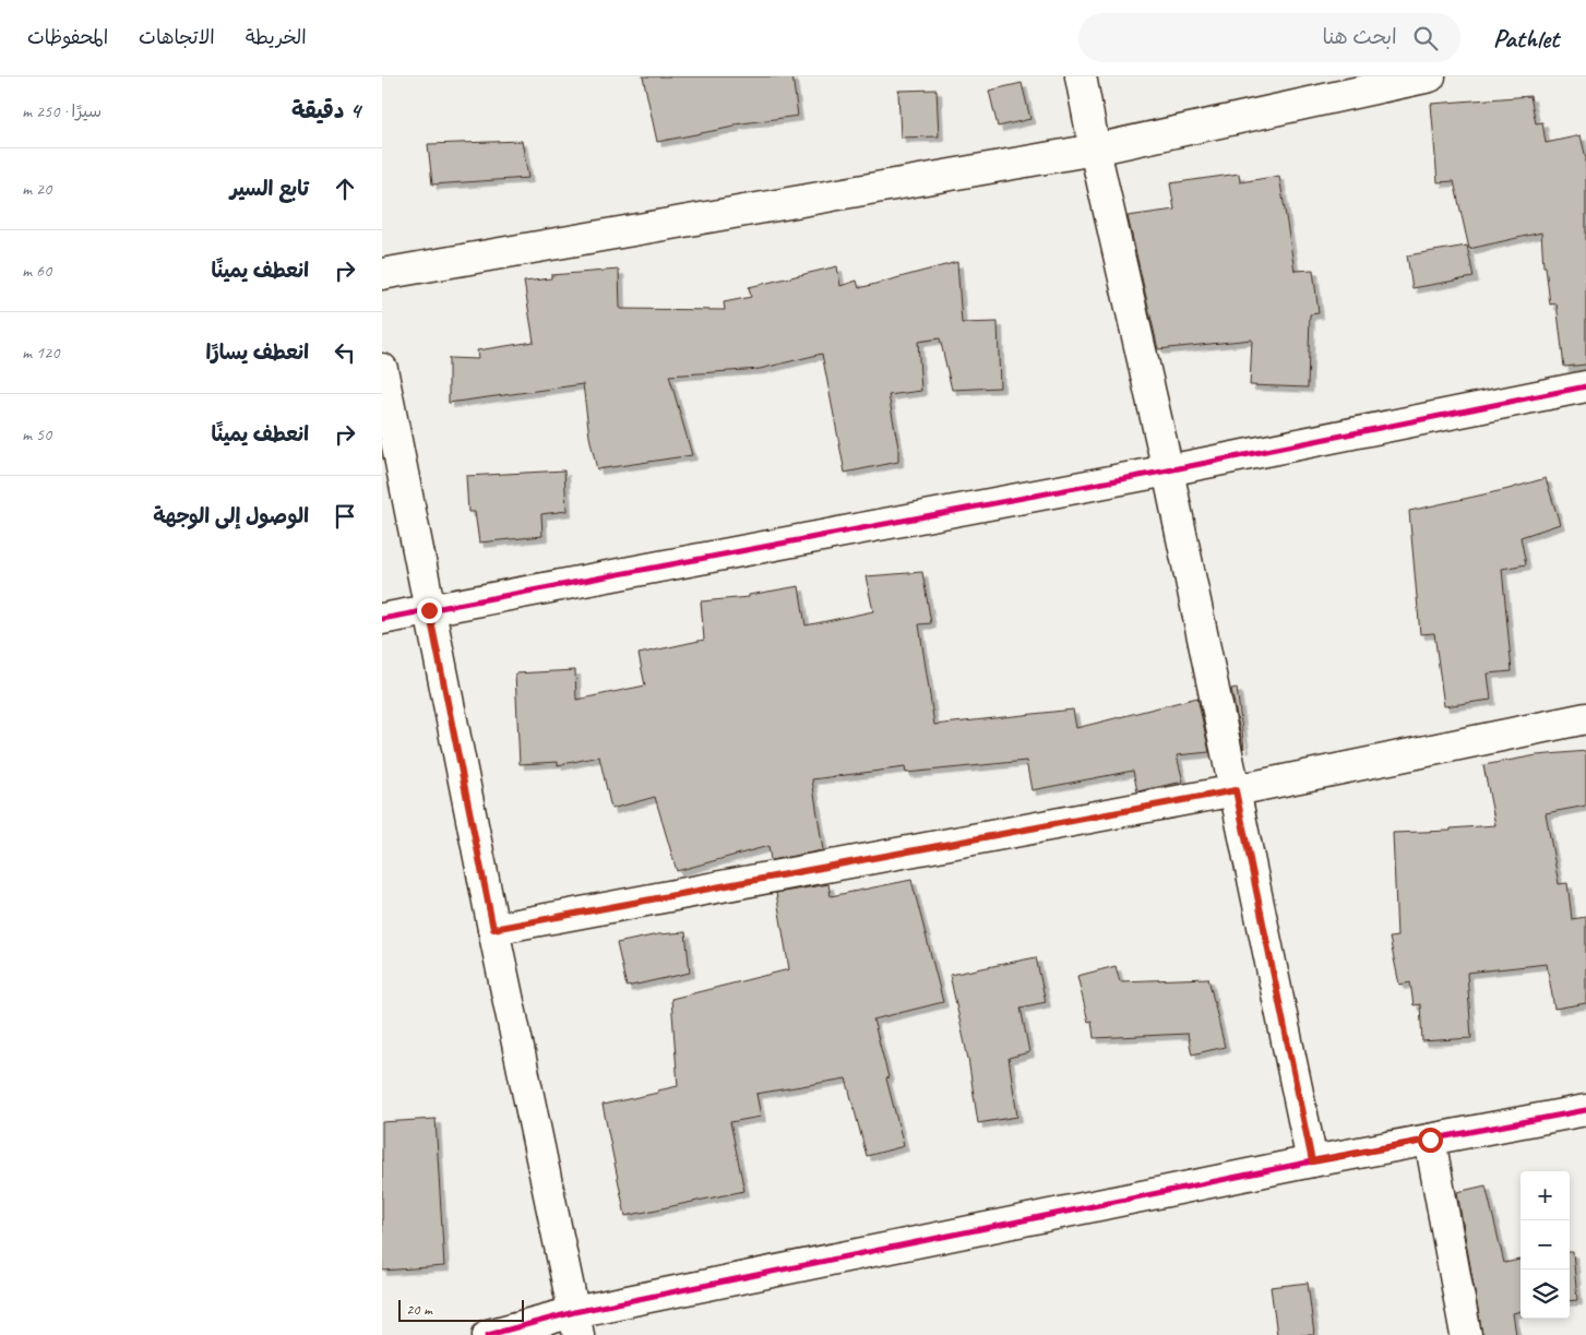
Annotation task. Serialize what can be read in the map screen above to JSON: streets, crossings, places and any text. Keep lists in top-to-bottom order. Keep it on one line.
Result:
{"scale_bar":"20 m","page":{"header":"Pathlet","search":"ابحث هنا","nav":["الخريطة","الاتجاهات","المحفوظات"],"heading":["4 دقيقة","سيرًا · 250 m"],"list":[["تابع السير","20 m"],["انعطف يمينًا","60 m"],["انعطف يسارًا","120 m"],["انعطف يمينًا","50 m"],"الوصول إلى الوجهة"],"map_buttons":["+","−"],"scale":"20 m"}}
